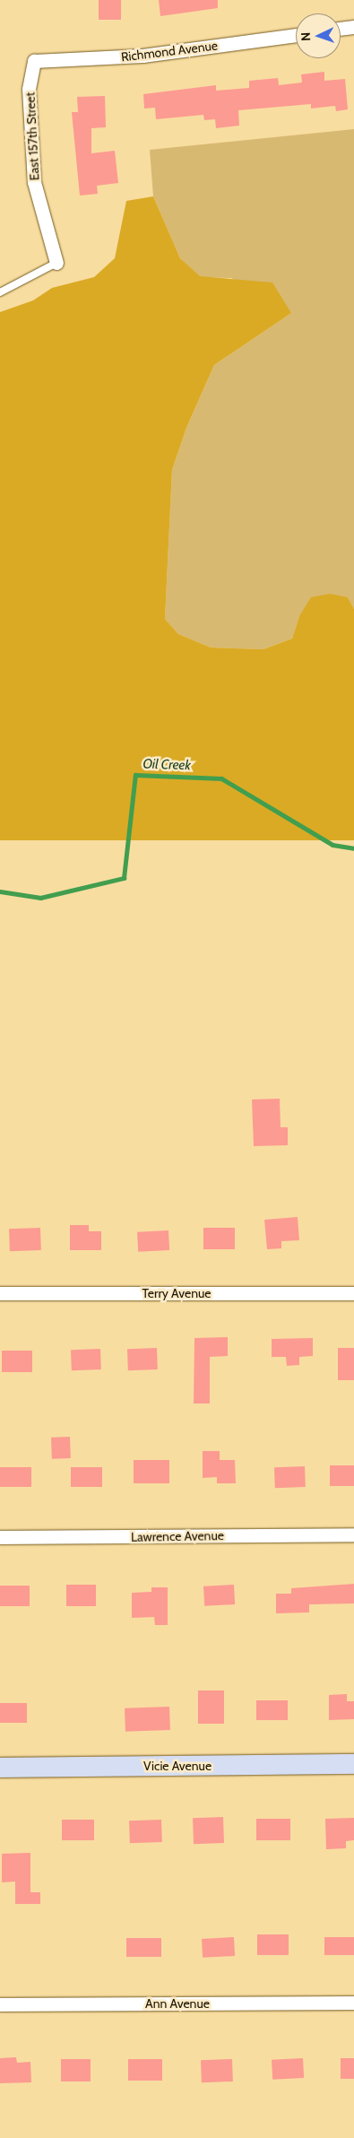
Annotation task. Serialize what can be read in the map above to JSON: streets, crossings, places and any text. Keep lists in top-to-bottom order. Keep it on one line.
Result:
{"streets":{"street":["Richmond Avenue","East 157th Street","Terry Avenue","Lawrence Avenue","Vicie Avenue","Ann Avenue"]},"crossings":[["Richmond Avenue","East 157th Street"]],"water":["Oil Creek"],"north":"left"}
